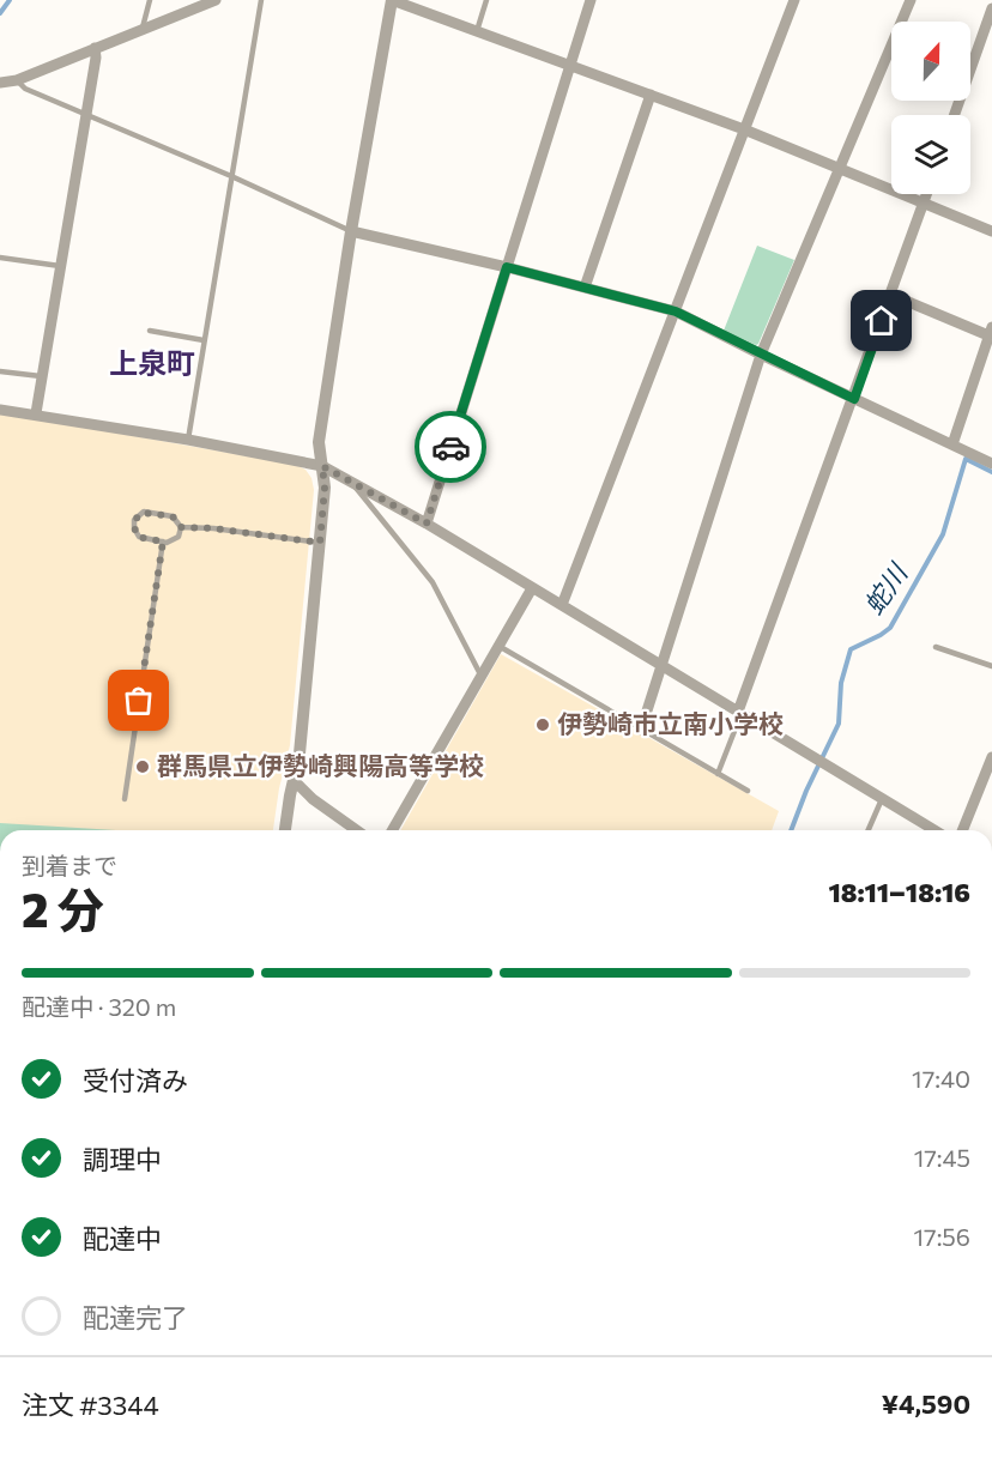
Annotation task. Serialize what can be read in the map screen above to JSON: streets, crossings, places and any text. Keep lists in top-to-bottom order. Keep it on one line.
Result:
{"districts":["上泉町"],"water":["蛇川"],"places":["伊勢崎市立南小学校","群馬県立伊勢崎興陽高等学校"],"north":"top","page":{"heading":["2 分","到着まで","18:11–18:16"],"panel":["注文 #3344","¥4,590"],"bar":"配達中 · 320 m","list":[["受付済み","17:40"],["調理中","17:45"],["配達中","17:56"],"配達完了"]}}
